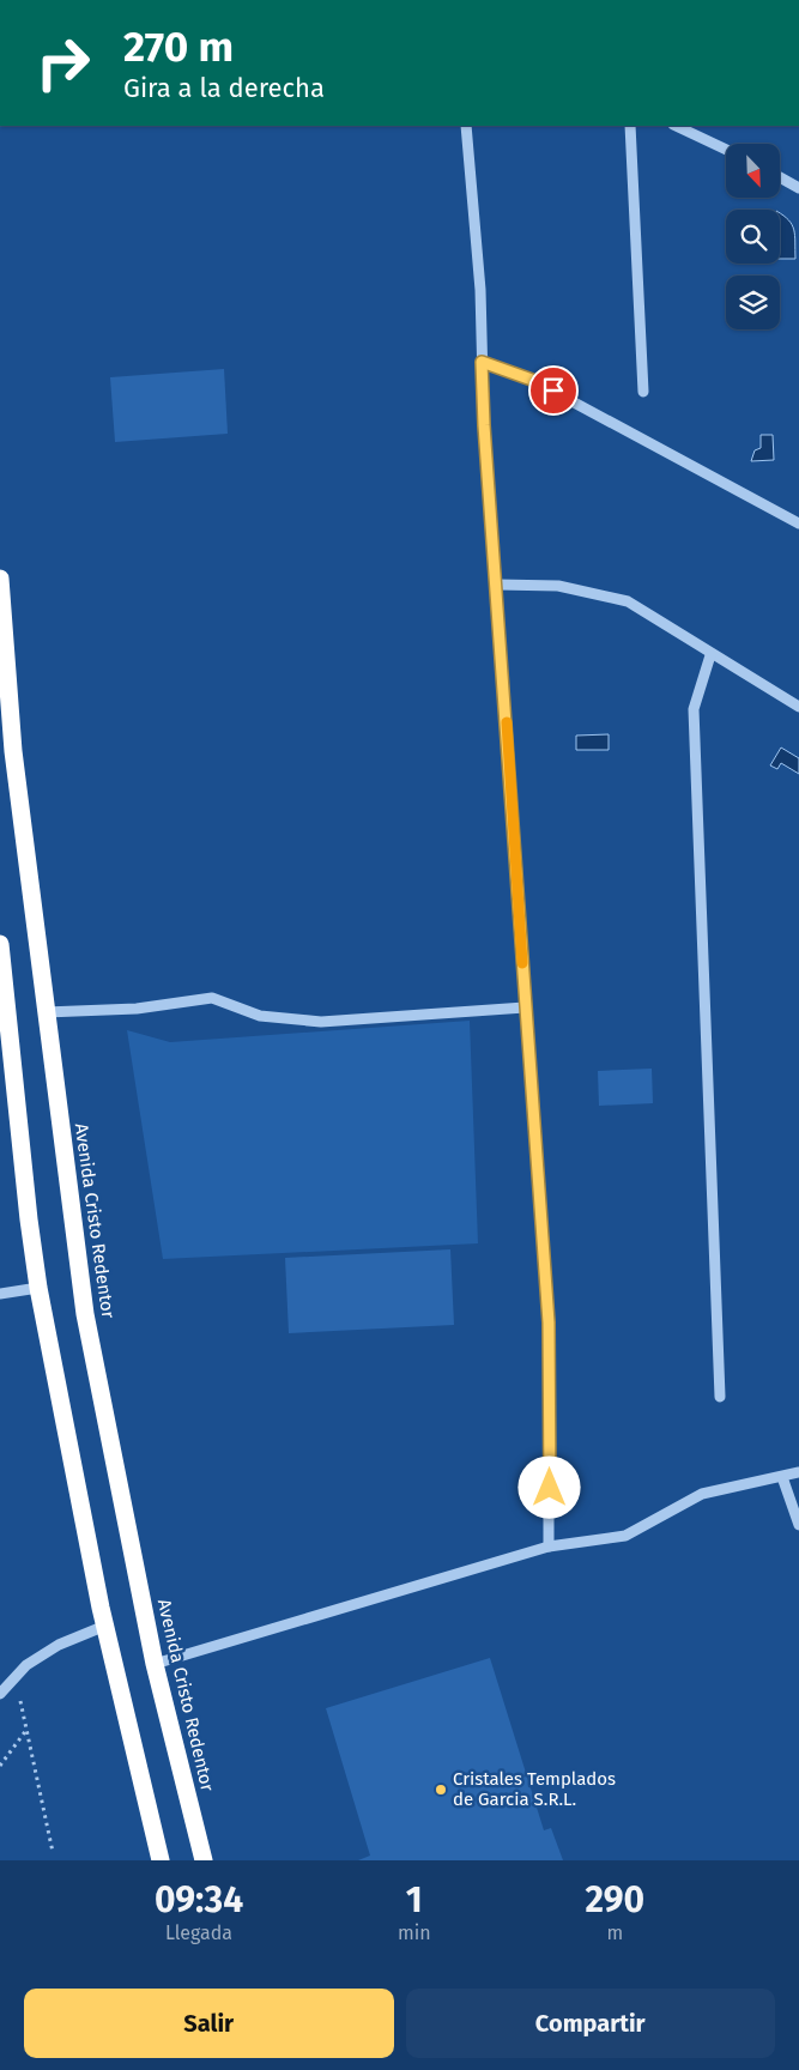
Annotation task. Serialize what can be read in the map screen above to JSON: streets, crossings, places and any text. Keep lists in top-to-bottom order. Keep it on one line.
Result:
{"streets":{"highway":["Avenida Cristo Redentor"]},"places":["Cristales Templados de Garcia S.R.L."],"north":"bottom right","page":{"turn":["270 m","Gira a la derecha"],"eta":["09:34","Llegada","1","min","290","m"],"buttons":["Salir","Compartir"]}}
